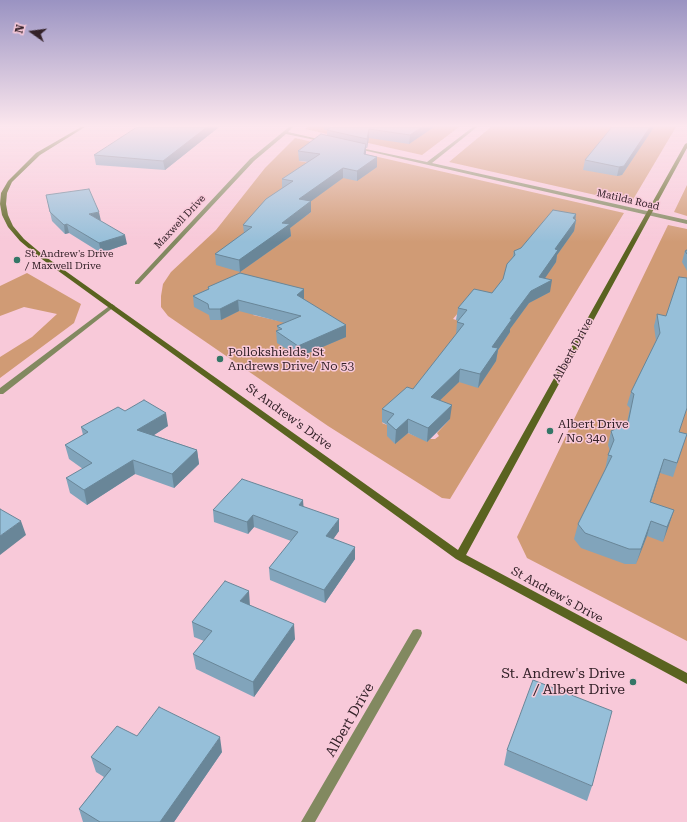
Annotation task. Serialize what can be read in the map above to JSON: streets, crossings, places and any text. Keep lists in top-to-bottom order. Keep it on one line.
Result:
{"streets":{"street":["Matilda Road","Maxwell Drive","Albert Drive","St Andrew's Drive"]},"crossings":[["Matilda Road","Albert Drive"],["Albert Drive","St Andrew's Drive"]],"places":["St. Andrew's Drive / Maxwell Drive","Pollokshields, St Andrews Drive/ No 53","Albert Drive / No 340","St. Andrew's Drive / Albert Drive"],"north":"left"}
